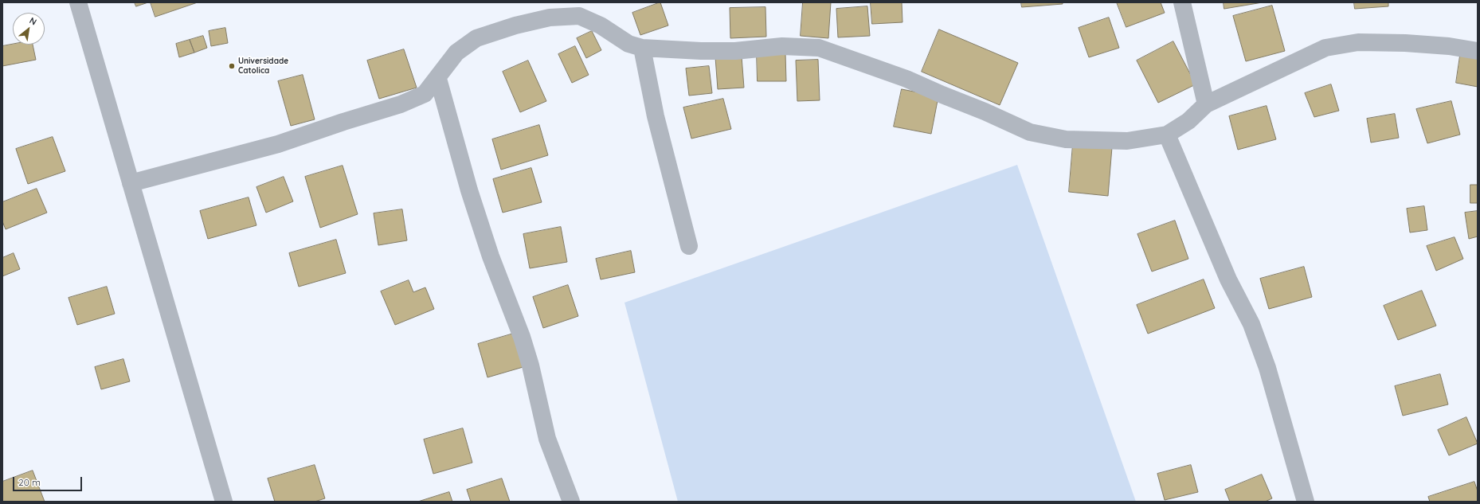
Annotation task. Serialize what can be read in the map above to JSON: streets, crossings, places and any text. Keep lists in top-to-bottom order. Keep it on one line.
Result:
{"places":["Universidade Catolica"],"scale_bar":"20 m","north":"top right"}
